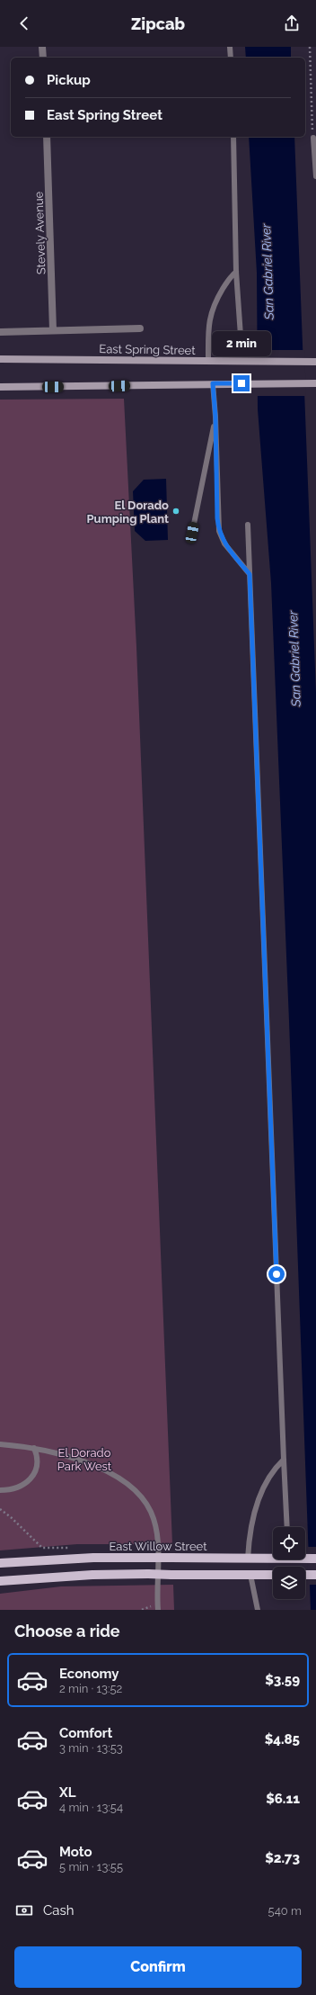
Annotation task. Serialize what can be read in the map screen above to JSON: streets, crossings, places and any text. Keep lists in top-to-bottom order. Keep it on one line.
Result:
{"streets":{"main road":["East Spring Street","East Willow Street"],"street":["Stevely Avenue"]},"crossings":[["Stevely Avenue","East Spring Street"]],"water":["San Gabriel River"],"parks":["El Dorado Park West"],"places":["El Dorado Pumping Plant"],"page":{"header":"Zipcab","banner":["Pickup","East Spring Street"],"bubble":"2 min","heading":"Choose a ride","list":[{"name":"Economy","note":"2 min · 13:52","value":"$3.59"},{"name":"Comfort","note":"3 min · 13:53","value":"$4.85"},{"name":"XL","note":"4 min · 13:54","value":"$6.11"},{"name":"Moto","note":"5 min · 13:55","value":"$2.73"}],"pay":["Cash","540 m"],"buttons":"Confirm"}}
